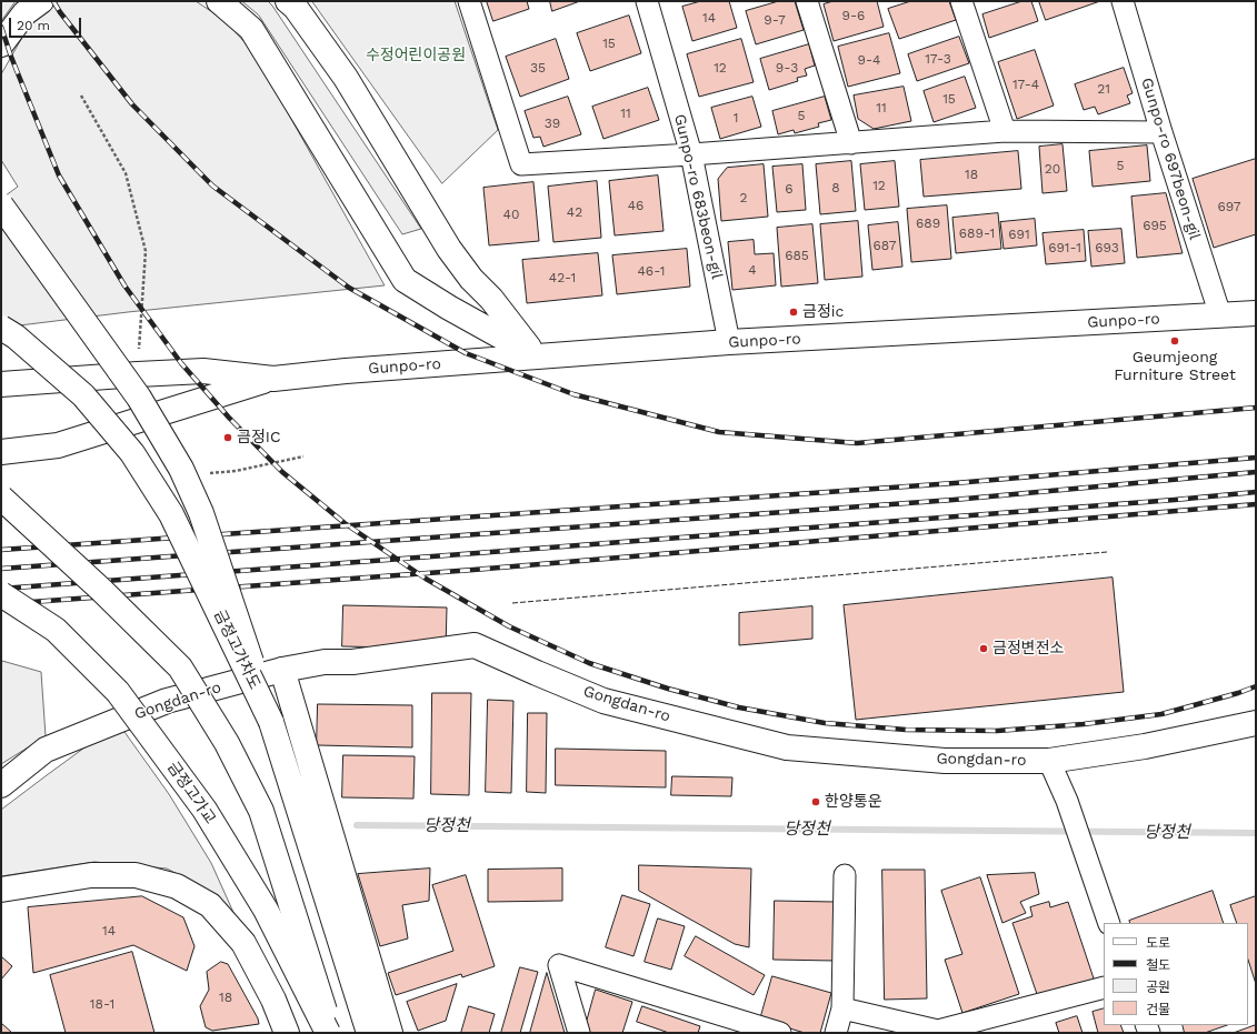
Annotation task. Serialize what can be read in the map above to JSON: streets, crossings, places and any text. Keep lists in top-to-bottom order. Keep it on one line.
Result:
{"streets":{"street":["Gunpo-ro 697beon-gil","Gunpo-ro 683beon-gil","Gunpo-ro","금정고가차도","Gongdan-ro","금정고가교"]},"crossings":[["Gunpo-ro 697beon-gil","Gunpo-ro"],["Gunpo-ro 683beon-gil","Gunpo-ro"]],"water":["당정천"],"parks":["수정어린이공원"],"places":["금정ic","Geumjeong Furniture Street","금정IC","금정변전소","한양통운"],"house_numbers":["9-6","14","9-7","15","17-3","9-4","35","12","9-3","17-4","21","15","11","11","5","1","39","5","20","18","12","8","6","2","46","697","42","40","689","695","689-1","691","687","691-1","693","685","4","46-1","42-1","14","18","18-1"],"legend":["도로","철도","공원","건물"],"scale_bar":"20 m"}
